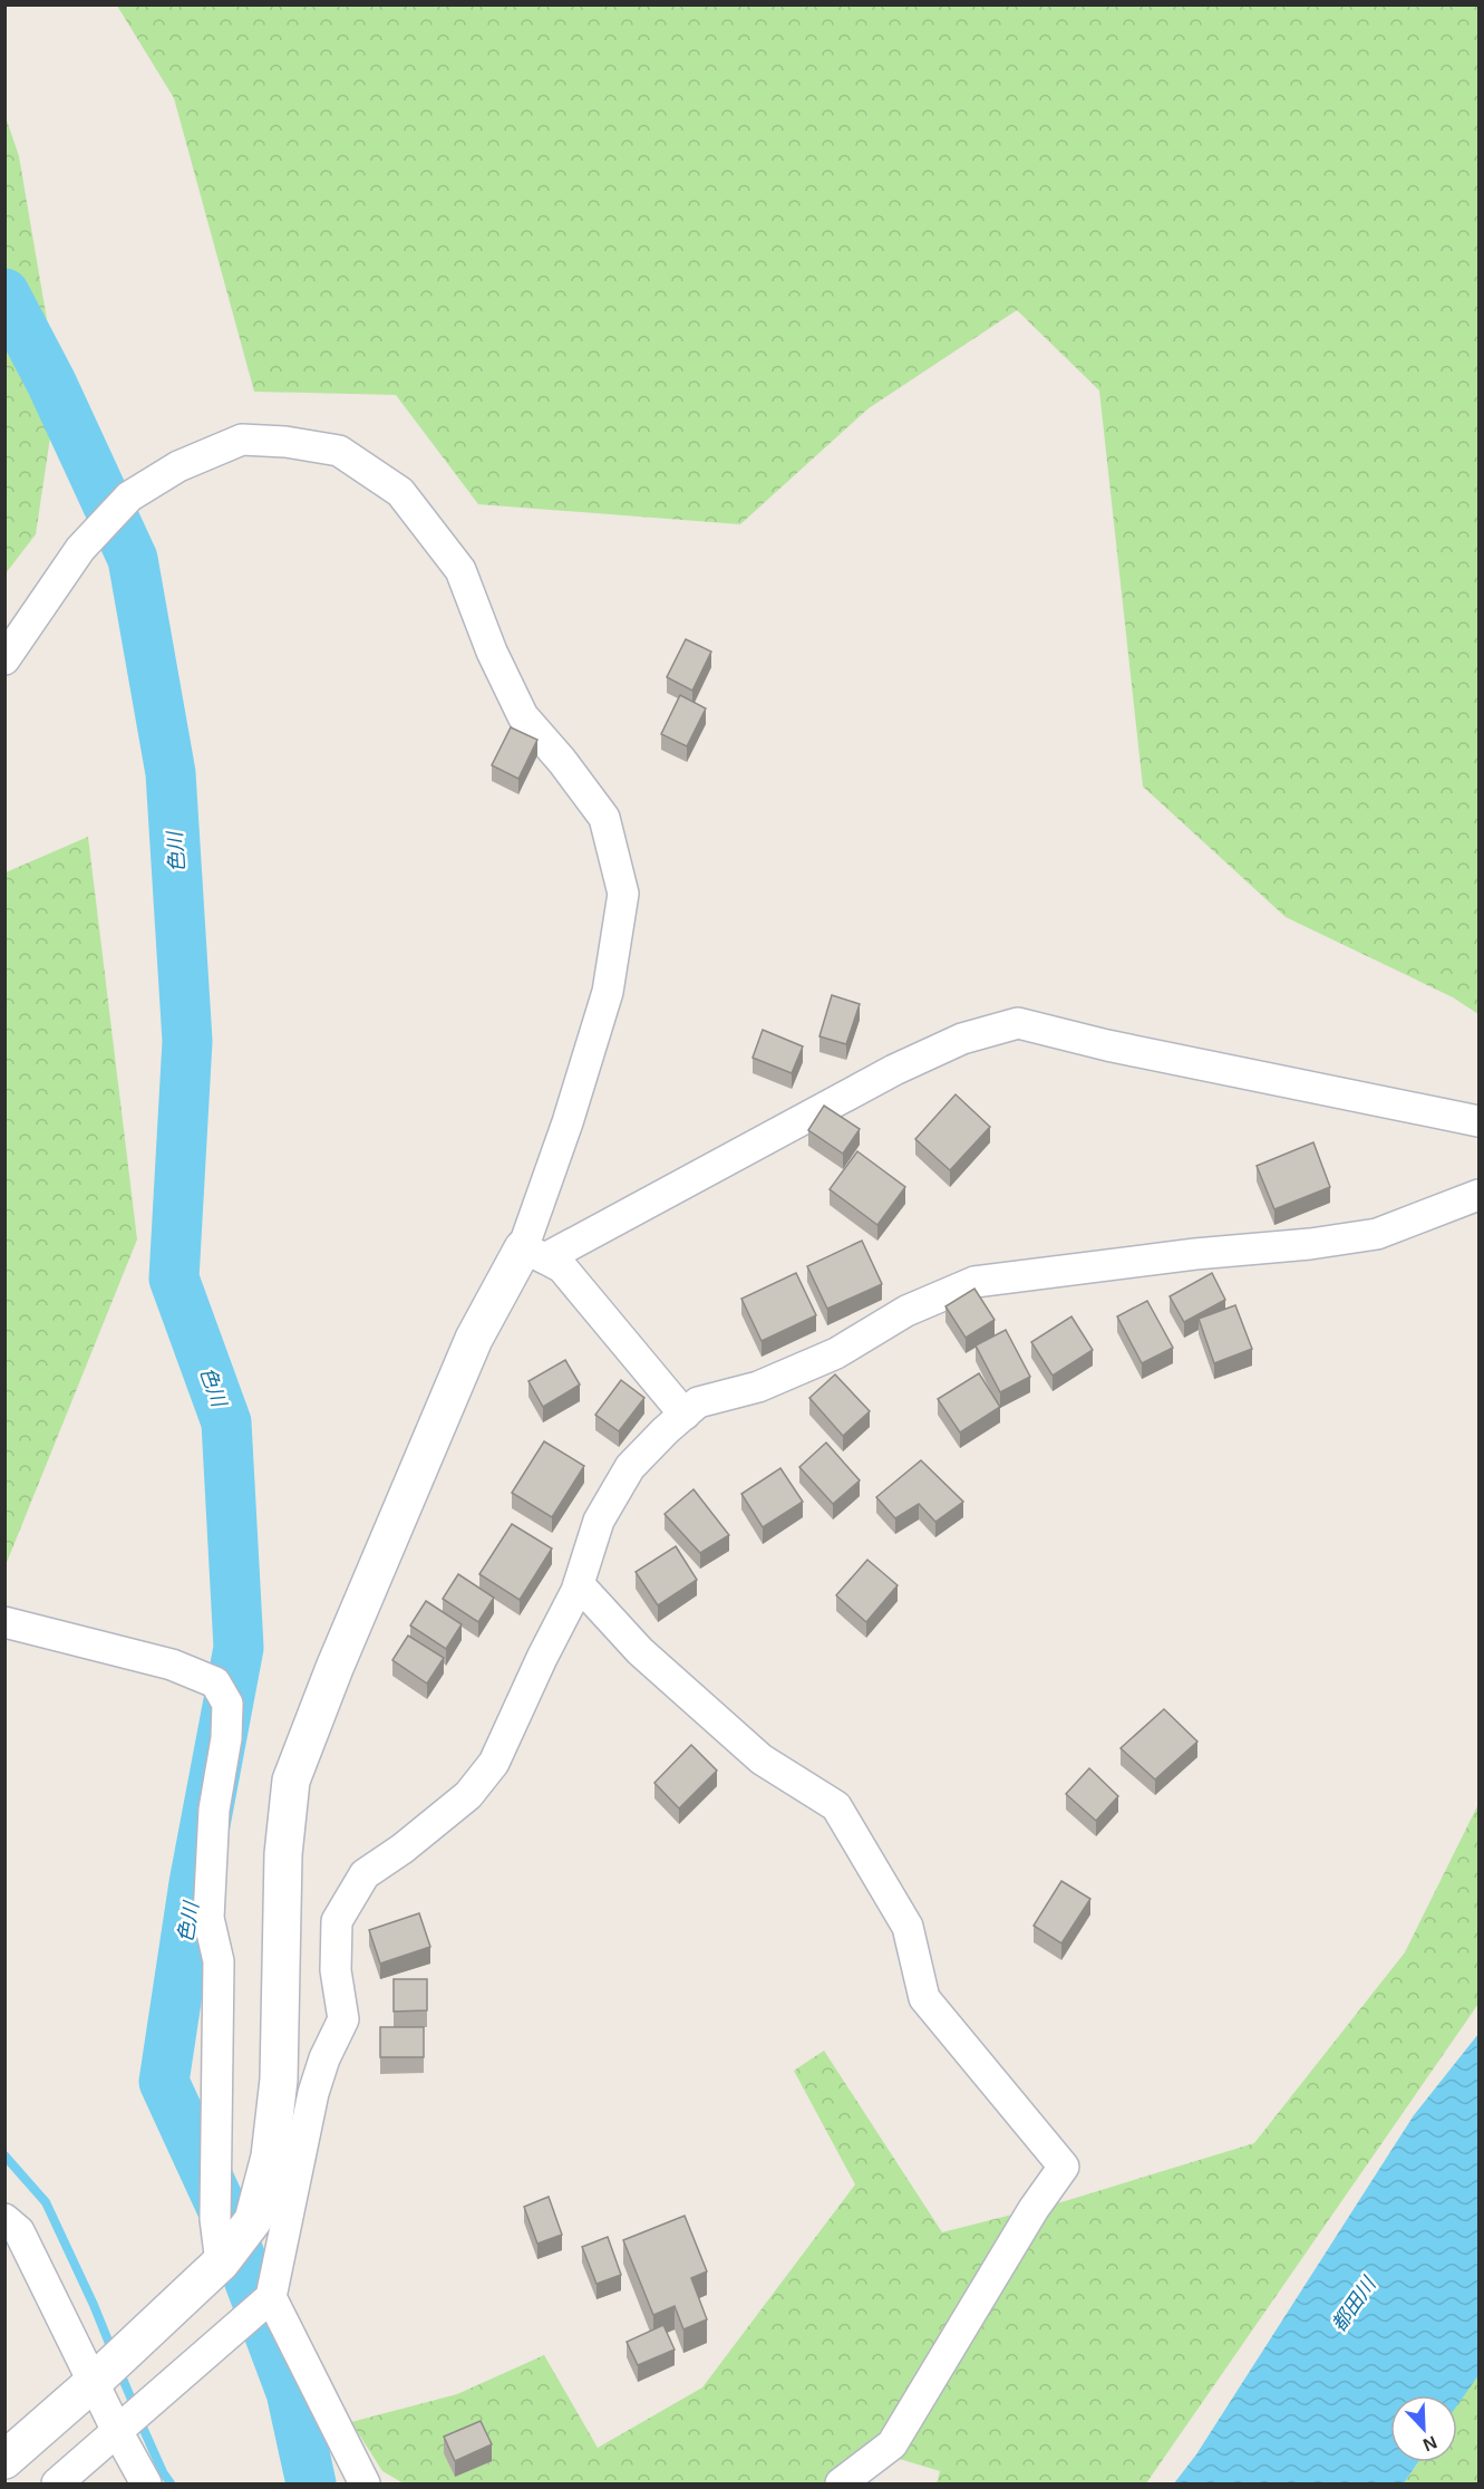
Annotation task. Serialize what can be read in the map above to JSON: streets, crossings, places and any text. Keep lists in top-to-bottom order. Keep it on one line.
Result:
{"water":["色川","都田川"],"north":"bottom right"}
